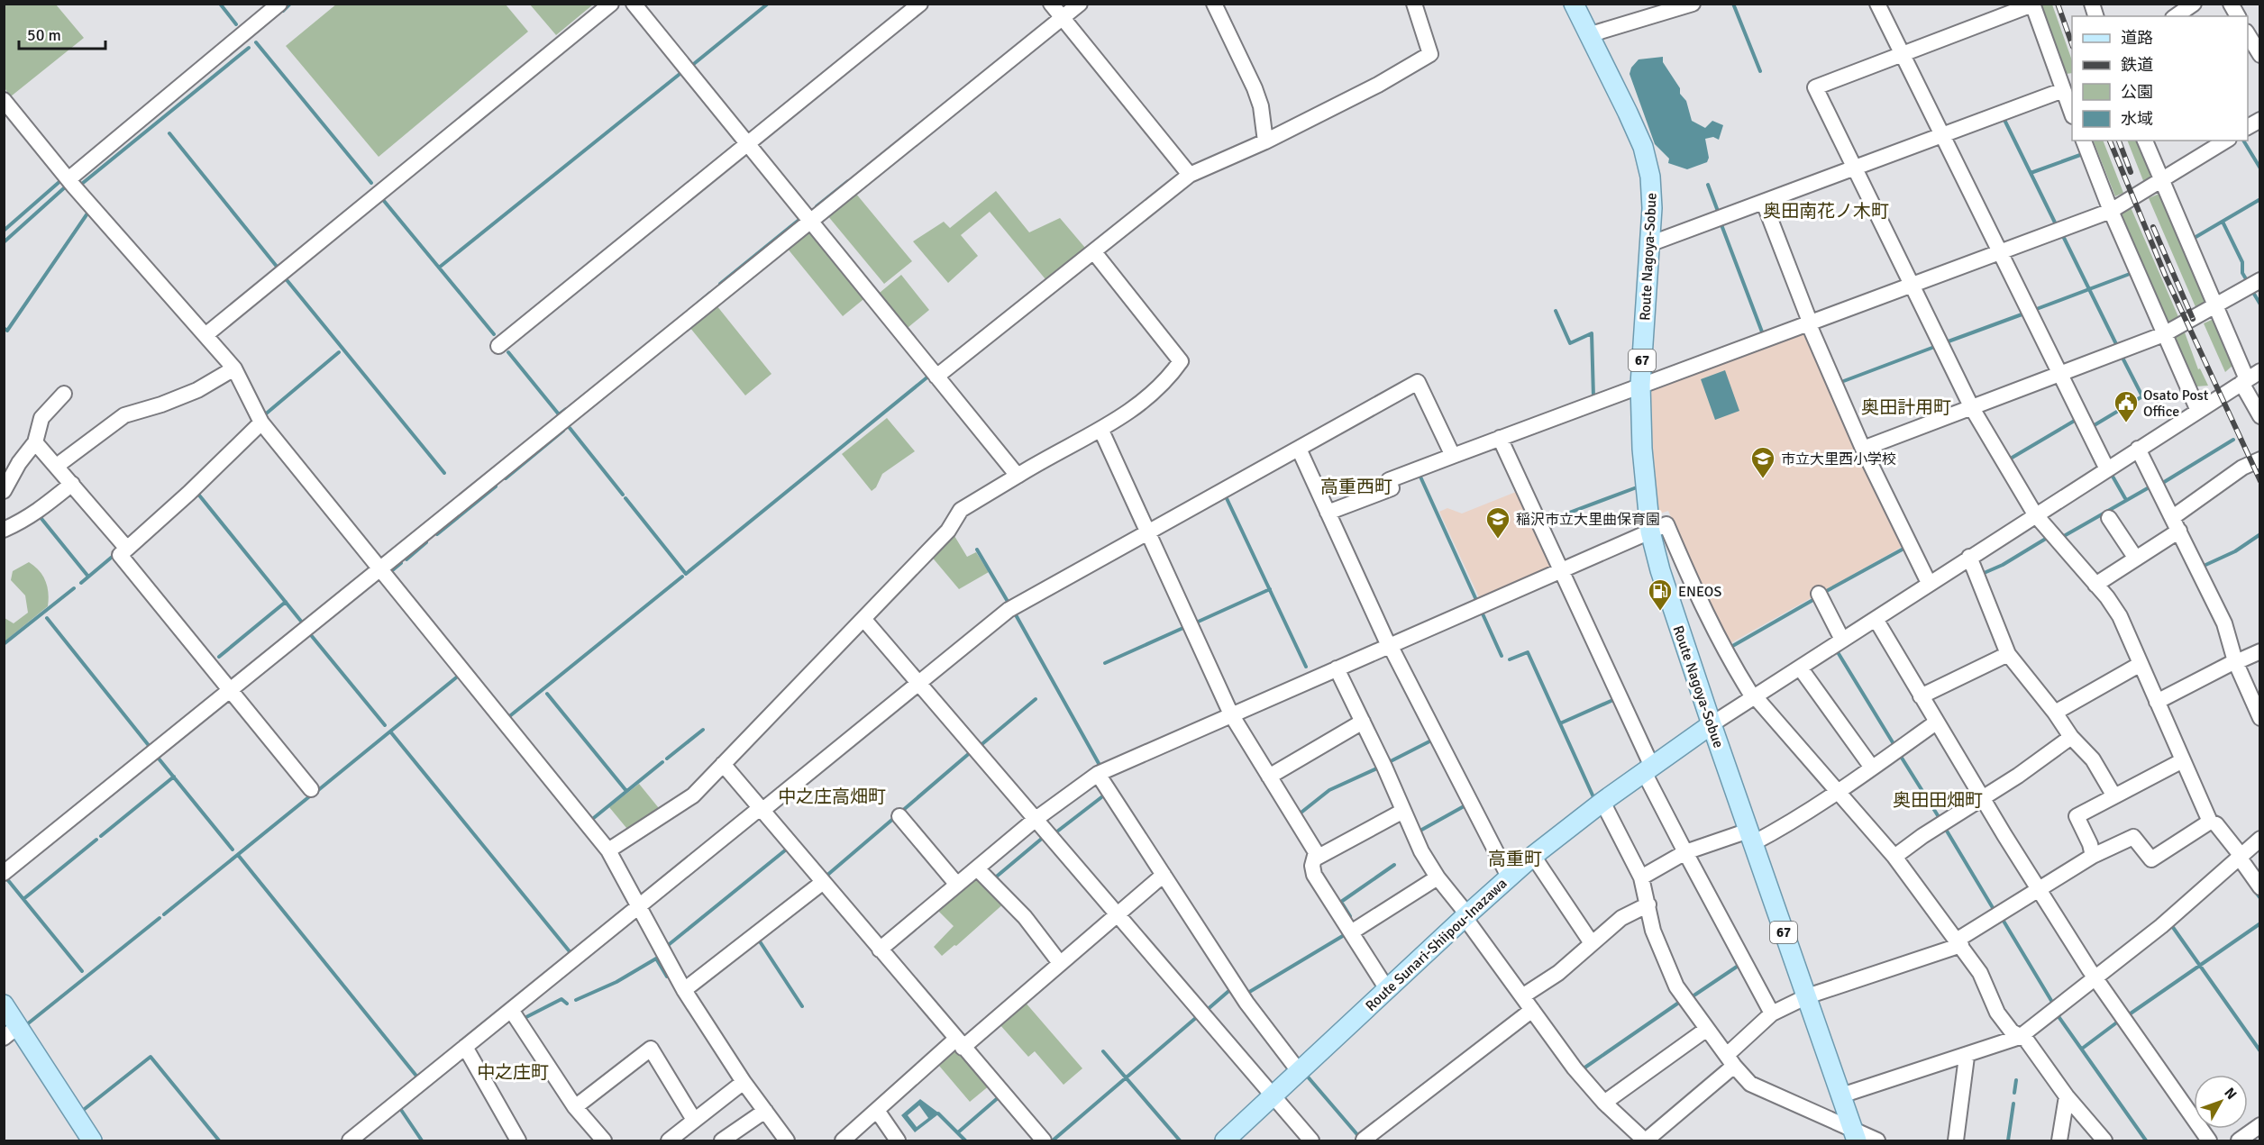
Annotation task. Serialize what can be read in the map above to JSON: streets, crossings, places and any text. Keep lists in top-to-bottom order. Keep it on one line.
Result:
{"streets":{"main road":["Route Nagoya-Sobue","67","Route Sunari-Shiipou-Inazawa"]},"crossings":[["Route Nagoya-Sobue","Route Sunari-Shiipou-Inazawa"]],"districts":["奥田南花ノ木町","奥田計用町","高重西町","中之庄高畑町","奥田田畑町","高重町","中之庄町"],"places":{"public building":["Osato Post Office"],"school or university":["市立大里西小学校","稲沢市立大里曲保育園"],"fuel station":["ENEOS"]},"legend":["道路","鉄道","公園","水域"],"scale_bar":"50 m","north":"top right"}
